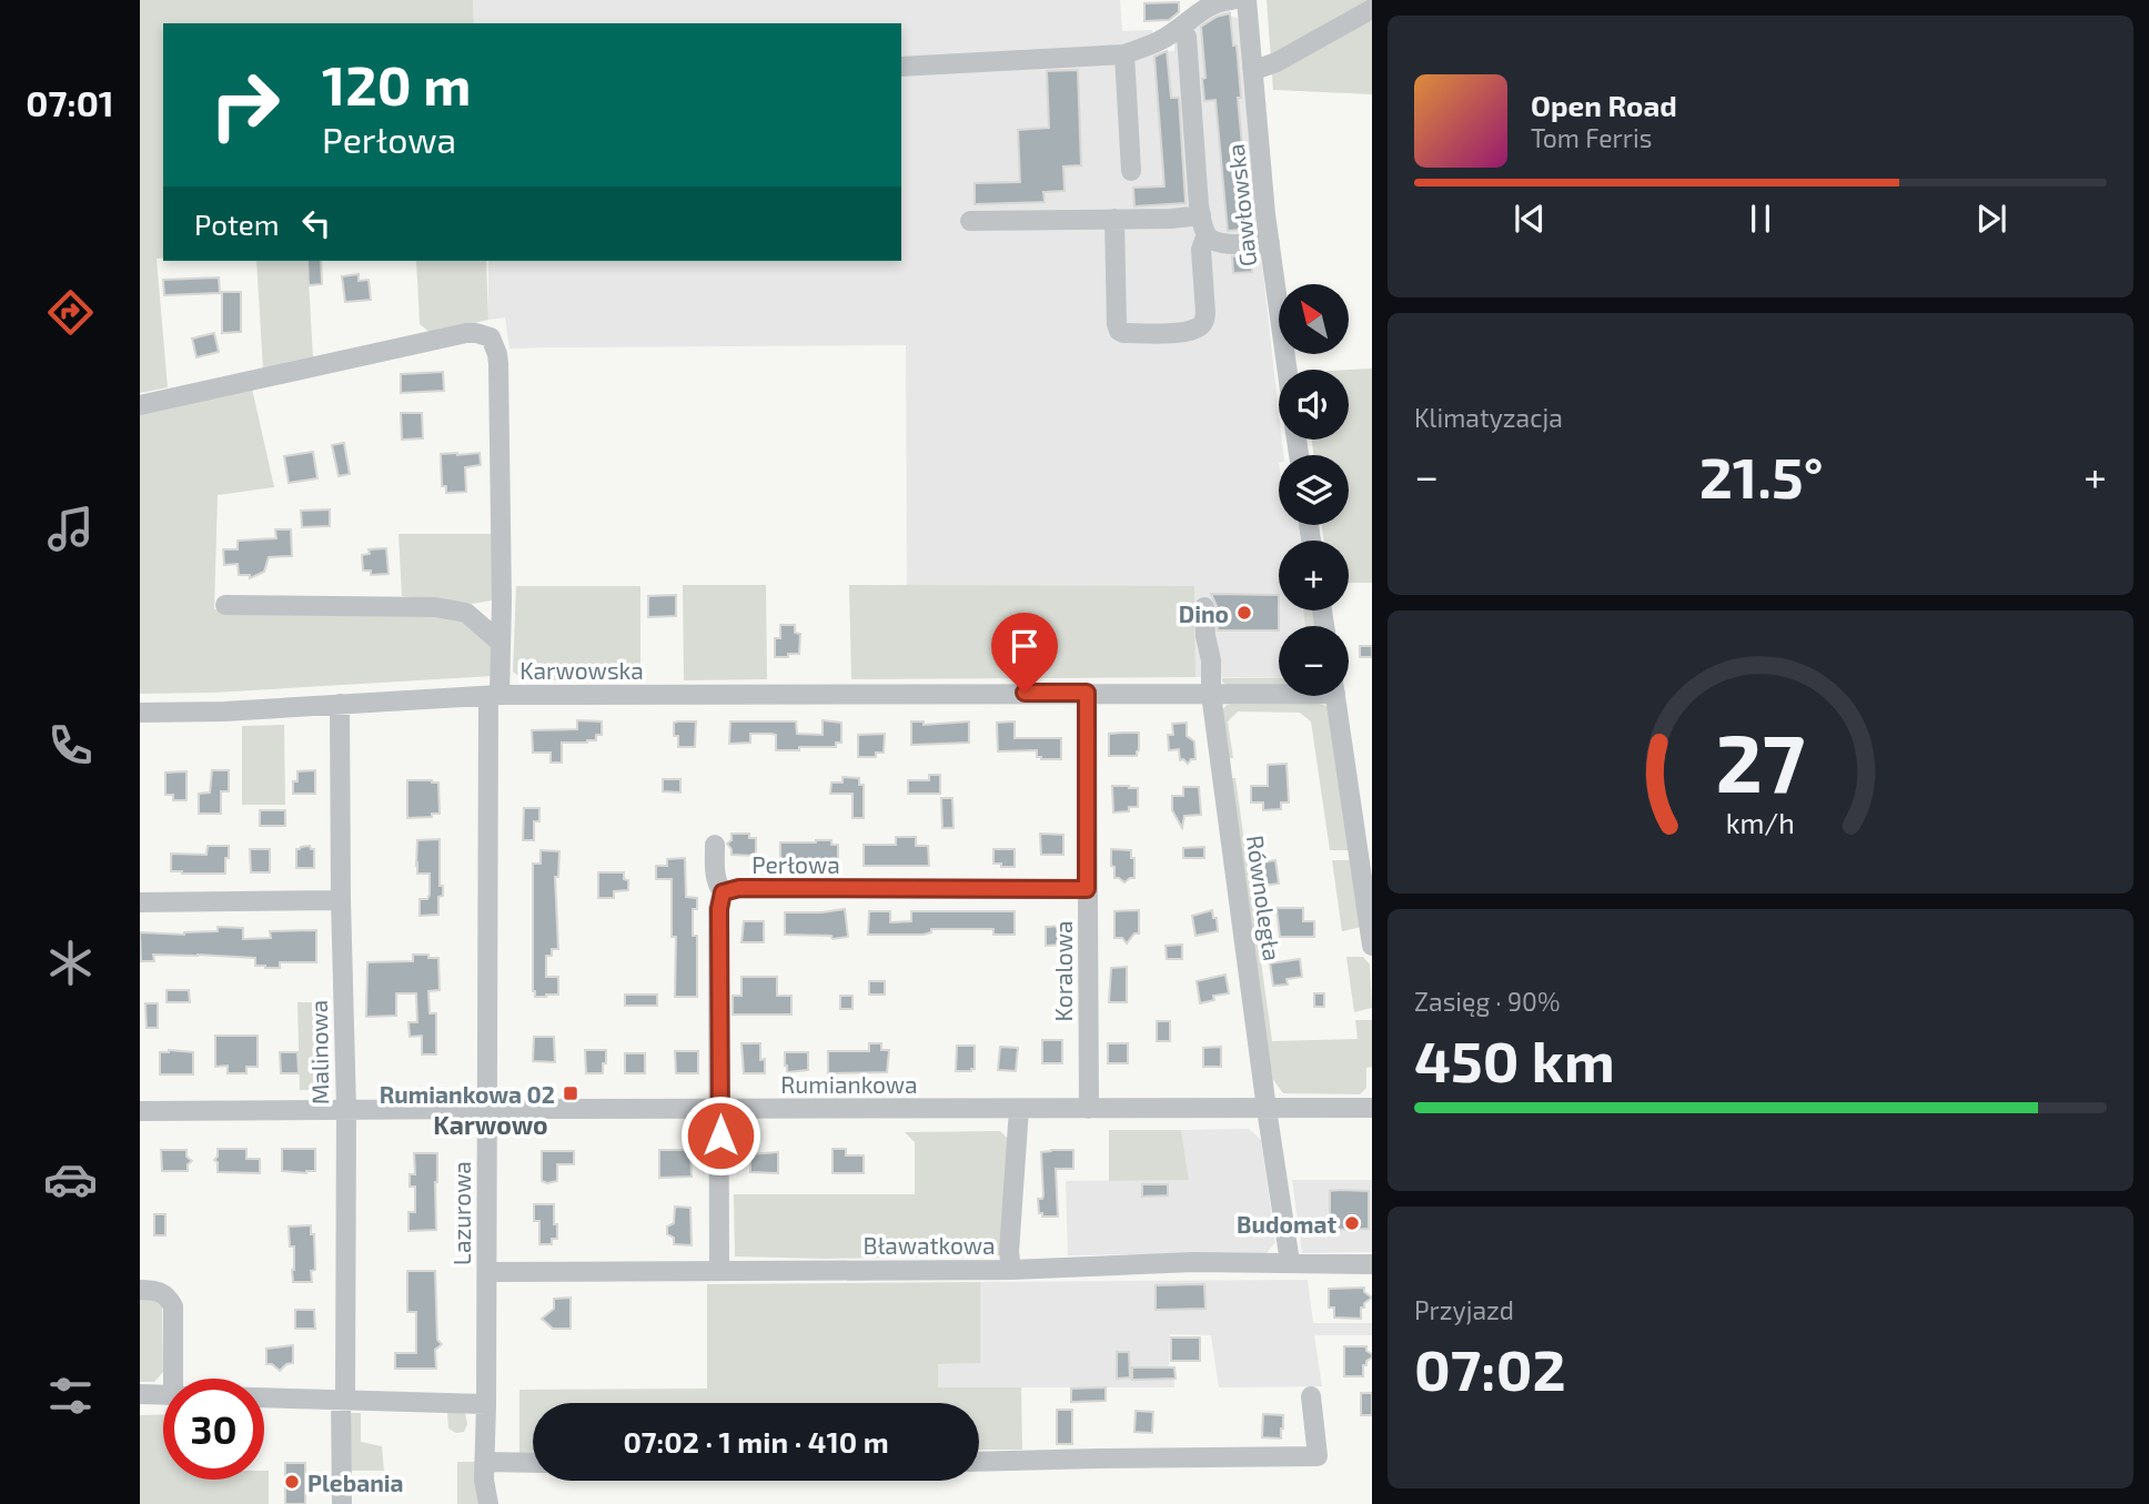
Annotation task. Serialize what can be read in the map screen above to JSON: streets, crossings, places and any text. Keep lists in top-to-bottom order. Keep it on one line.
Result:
{"streets":{"street":["Gawłowska","Karwowska","Perłowa","Równoległa","Koralowa","Malinowa","Rumiankowa","Lazurowa","Bławatkowa"]},"crossings":[["Karwowska","Równoległa"],["Karwowska","Koralowa"],["Karwowska","Lazurowa"],["Perłowa","Koralowa"],["Perłowa","Rumiankowa"],["Perłowa","Bławatkowa"],["Równoległa","Rumiankowa"],["Równoległa","Bławatkowa"],["Koralowa","Rumiankowa"],["Malinowa","Rumiankowa"],["Rumiankowa","Lazurowa"],["Lazurowa","Bławatkowa"]],"districts":["Karwowo"],"places":{"other":["Dino","Budomat","Plebania"],"transit":["Rumiankowa 02"]},"north":"top left","page":{"tabs":"07:01","turn":["120 m","Perłowa"],"song":["Open Road","Tom Ferris"],"then":"Potem","map_buttons":["+","−"],"tile":["Klimatyzacja",["Zasięg · 90%","450 km"],["Przyjazd","07:02"]],"heat":["−","21.5°","+"],"limit":"30","trip":"07:02 · 1 min · 410 m","gauge":["27","km/h"]}}
